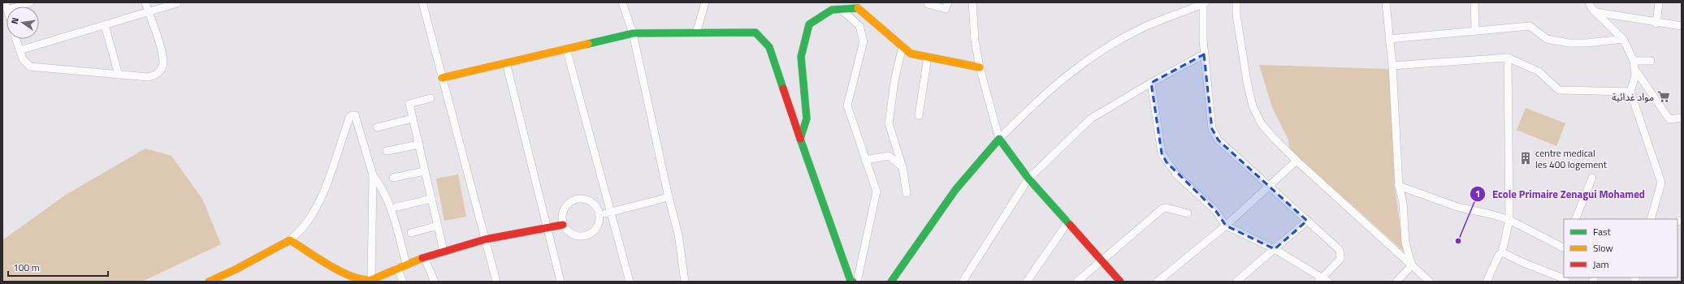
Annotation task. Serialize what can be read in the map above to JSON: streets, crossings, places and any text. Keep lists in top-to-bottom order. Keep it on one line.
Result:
{"places":{"supermarket":["مواد غدائية"],"building":["centre medical les 400 logement"],"other":["Ecole Primaire Zenagui Mohamed"]},"legend":["Fast","Slow","Jam"],"scale_bar":"100 m","north":"left"}
